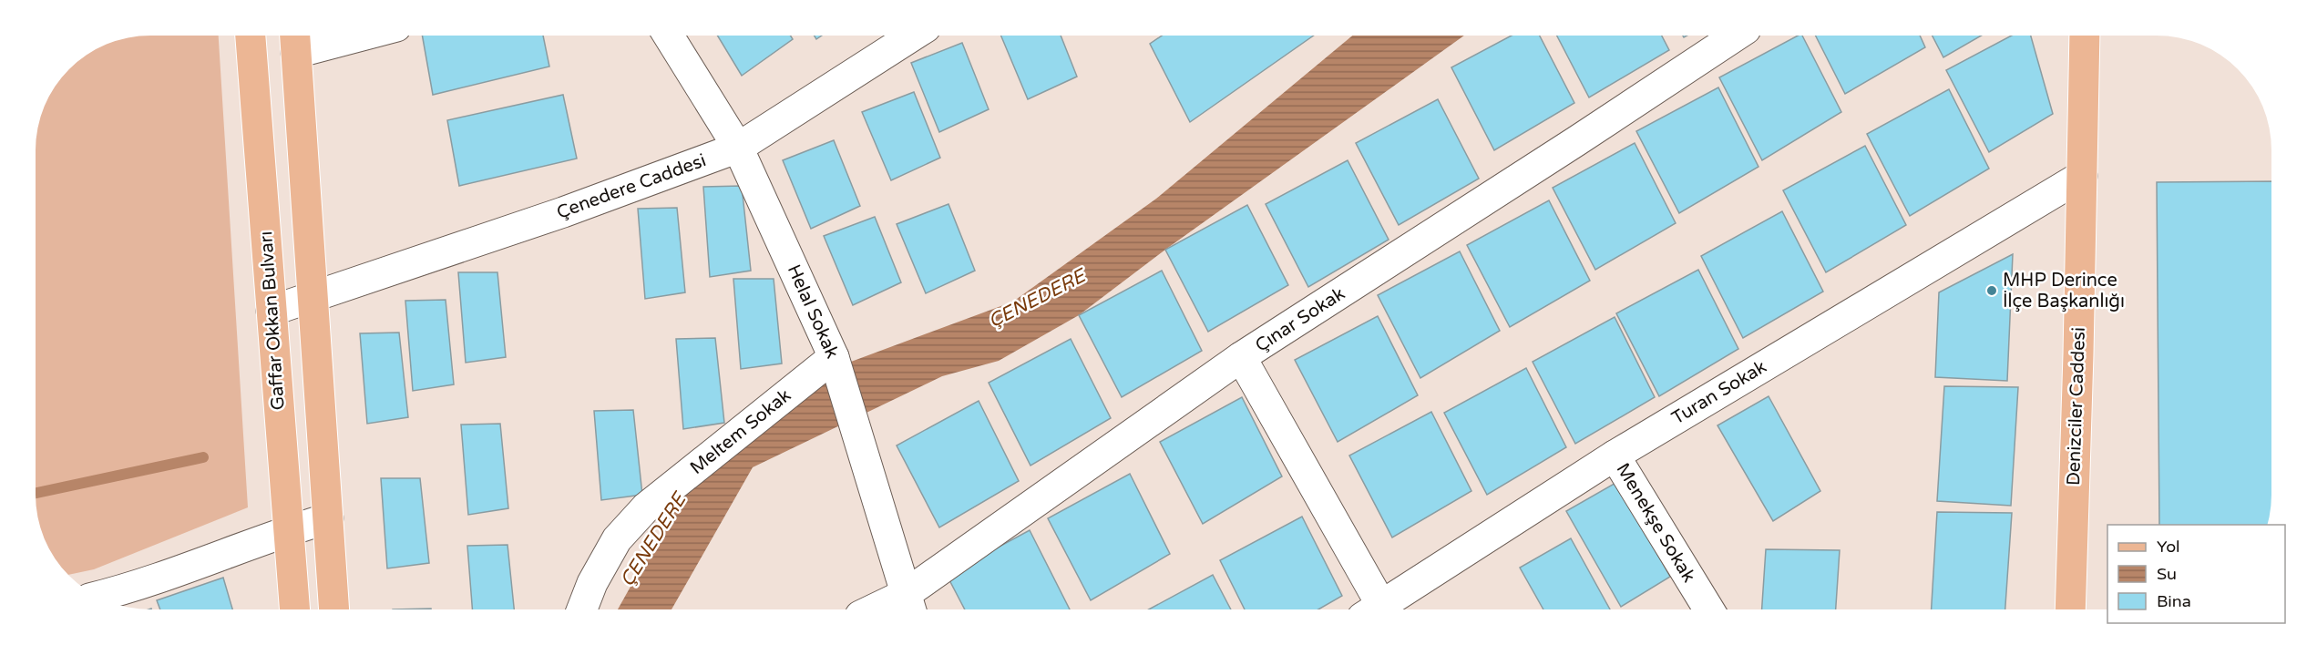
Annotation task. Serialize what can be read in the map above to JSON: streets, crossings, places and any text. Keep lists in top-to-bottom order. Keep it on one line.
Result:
{"streets":{"main road":["Gaffar Okkan Bulvarı","Denizciler Caddesi"],"street":["Çenedere Caddesi","Helal Sokak","Çınar Sokak","Turan Sokak","Meltem Sokak","Menekşe Sokak"]},"crossings":[["Çenedere Caddesi","Helal Sokak"],["Çenedere Caddesi","Gaffar Okkan Bulvarı"],["Helal Sokak","Çınar Sokak"],["Helal Sokak","Meltem Sokak"],["Turan Sokak","Denizciler Caddesi"],["Turan Sokak","Menekşe Sokak"]],"water":["ÇENEDERE"],"places":["MHP Derince İlçe Başkanlığı"],"legend":["Yol","Su","Bina"]}
